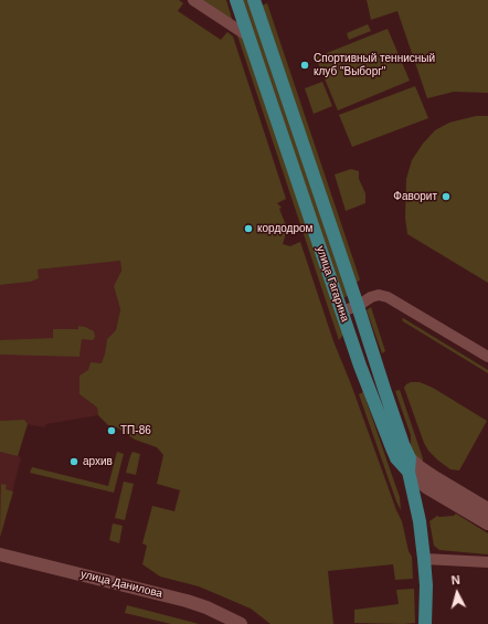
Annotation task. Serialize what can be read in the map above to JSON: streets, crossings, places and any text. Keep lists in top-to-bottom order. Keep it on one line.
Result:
{"streets":{"main road":["улица Гагарина"],"street":["улица Данилова"]},"places":["Спортивный теннисный клуб \"Выборг\"","Фаворит","кордодром","ТП-86","архив"],"north":"top"}
